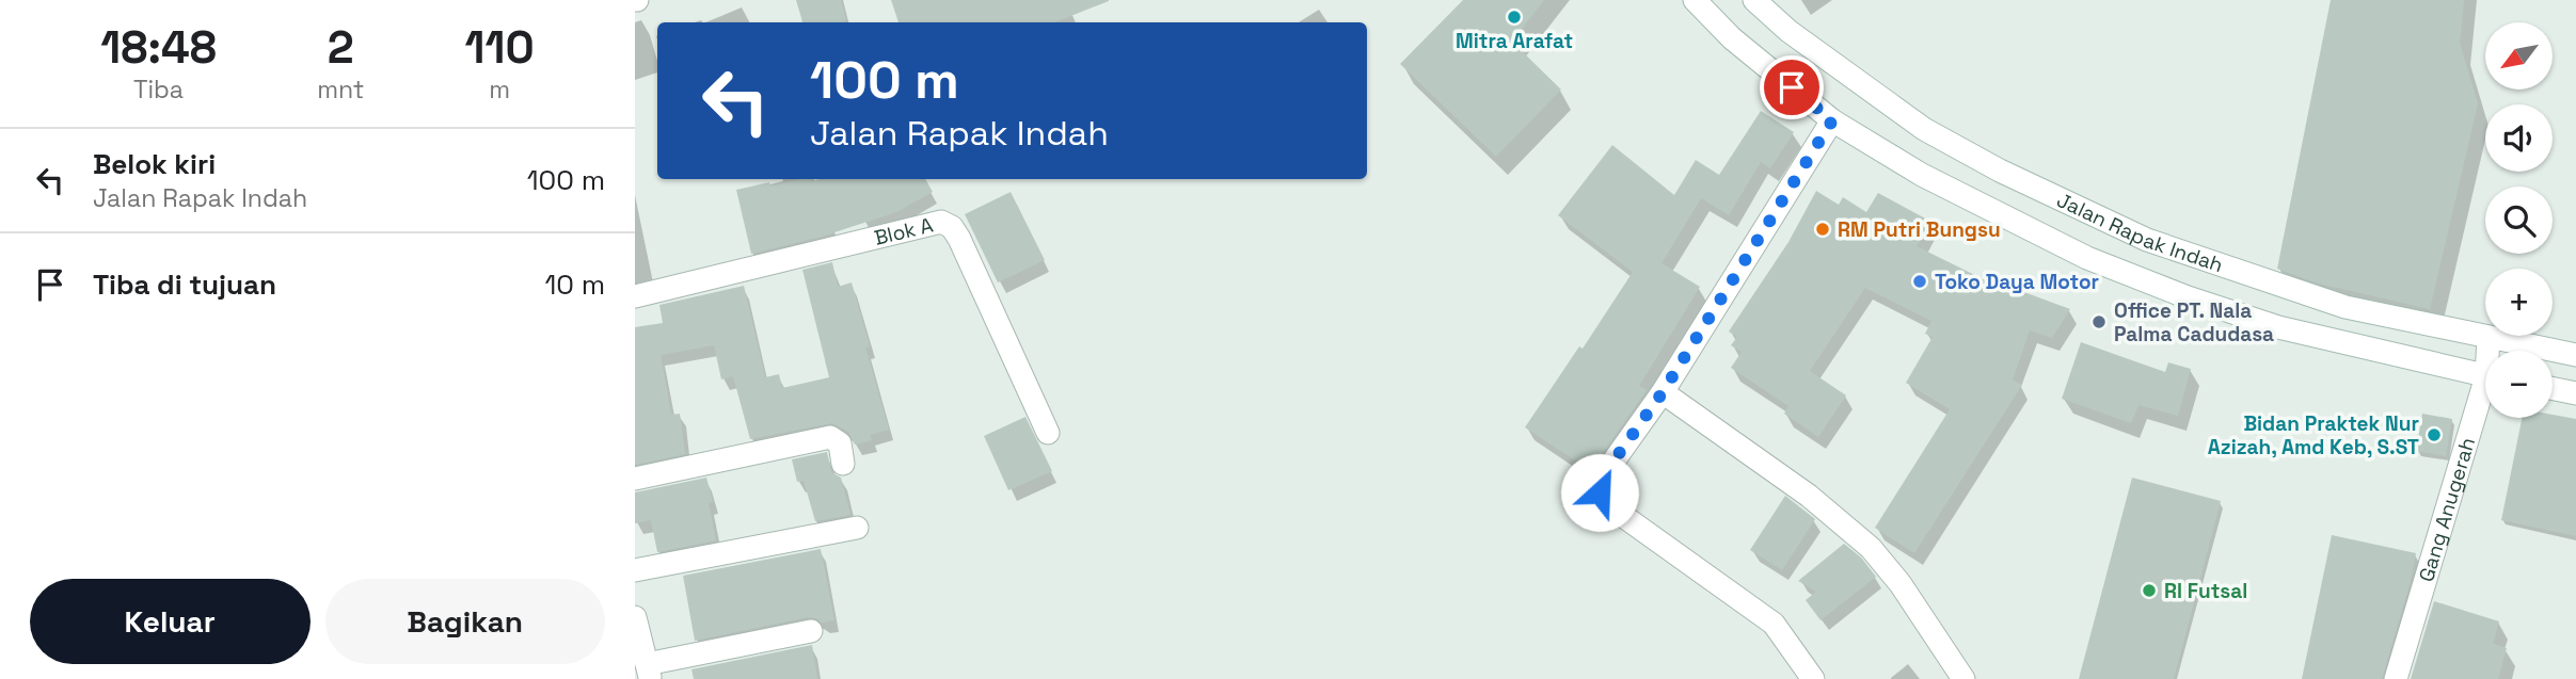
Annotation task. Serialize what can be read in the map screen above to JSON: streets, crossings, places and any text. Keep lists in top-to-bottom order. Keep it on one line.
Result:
{"streets":{"street":["Blok A","Jalan Rapak Indah","Gang Anugerah"]},"crossings":[["Jalan Rapak Indah","Gang Anugerah"]],"places":["Mitra Arafat","RM Putri Bungsu","Toko Daya Motor","Office PT. Nala Palma Cadudasa","Bidan Praktek Nur Azizah, Amd Keb, S.ST","RI Futsal"],"north":"bottom left","page":{"eta":["18:48","Tiba","2","mnt","110","m"],"map_buttons":["+","−"],"turn":["100 m","Jalan Rapak Indah"],"list":[{"name":"Belok kiri","note":"Jalan Rapak Indah","value":"100 m"},{"name":"Tiba di tujuan","value":"10 m"}],"buttons":["Keluar","Bagikan"]}}
